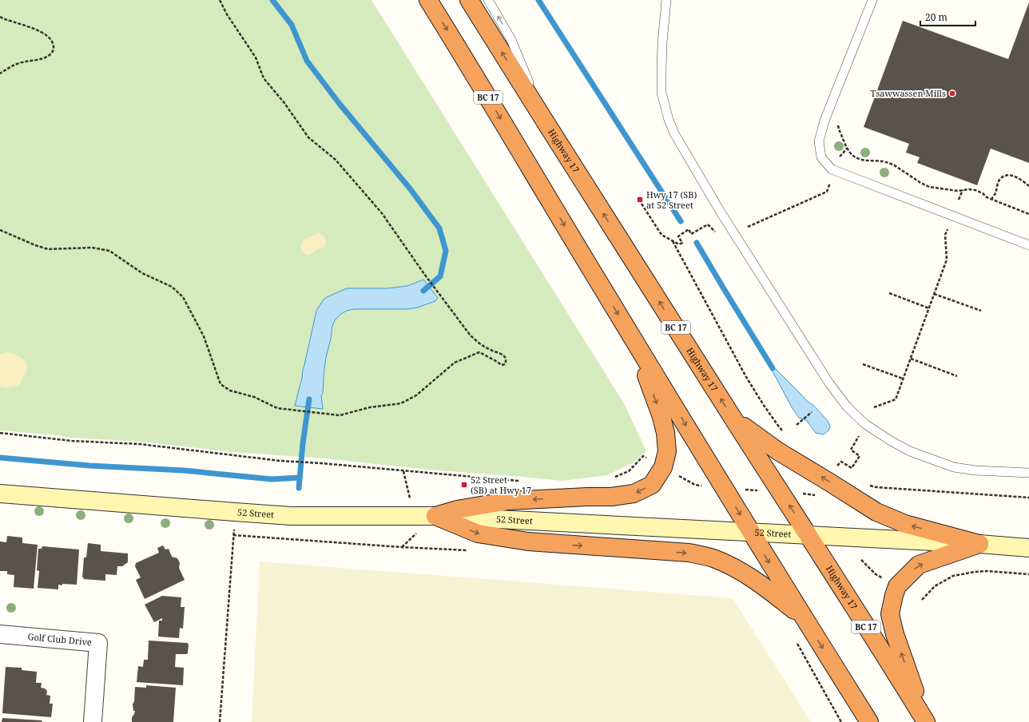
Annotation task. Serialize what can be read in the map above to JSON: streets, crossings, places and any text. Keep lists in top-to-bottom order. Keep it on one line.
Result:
{"streets":{"highway":["BC 17","Highway 17"],"street":["52 Street","Golf Club Drive"]},"crossings":[["BC 17","52 Street"],["Highway 17","52 Street"]],"places":{"other":["Tsawwassen Mills"],"transit":["Hwy 17 (SB) at 52 Street","52 Street (SB) at Hwy 17"]},"scale_bar":"20 m"}
